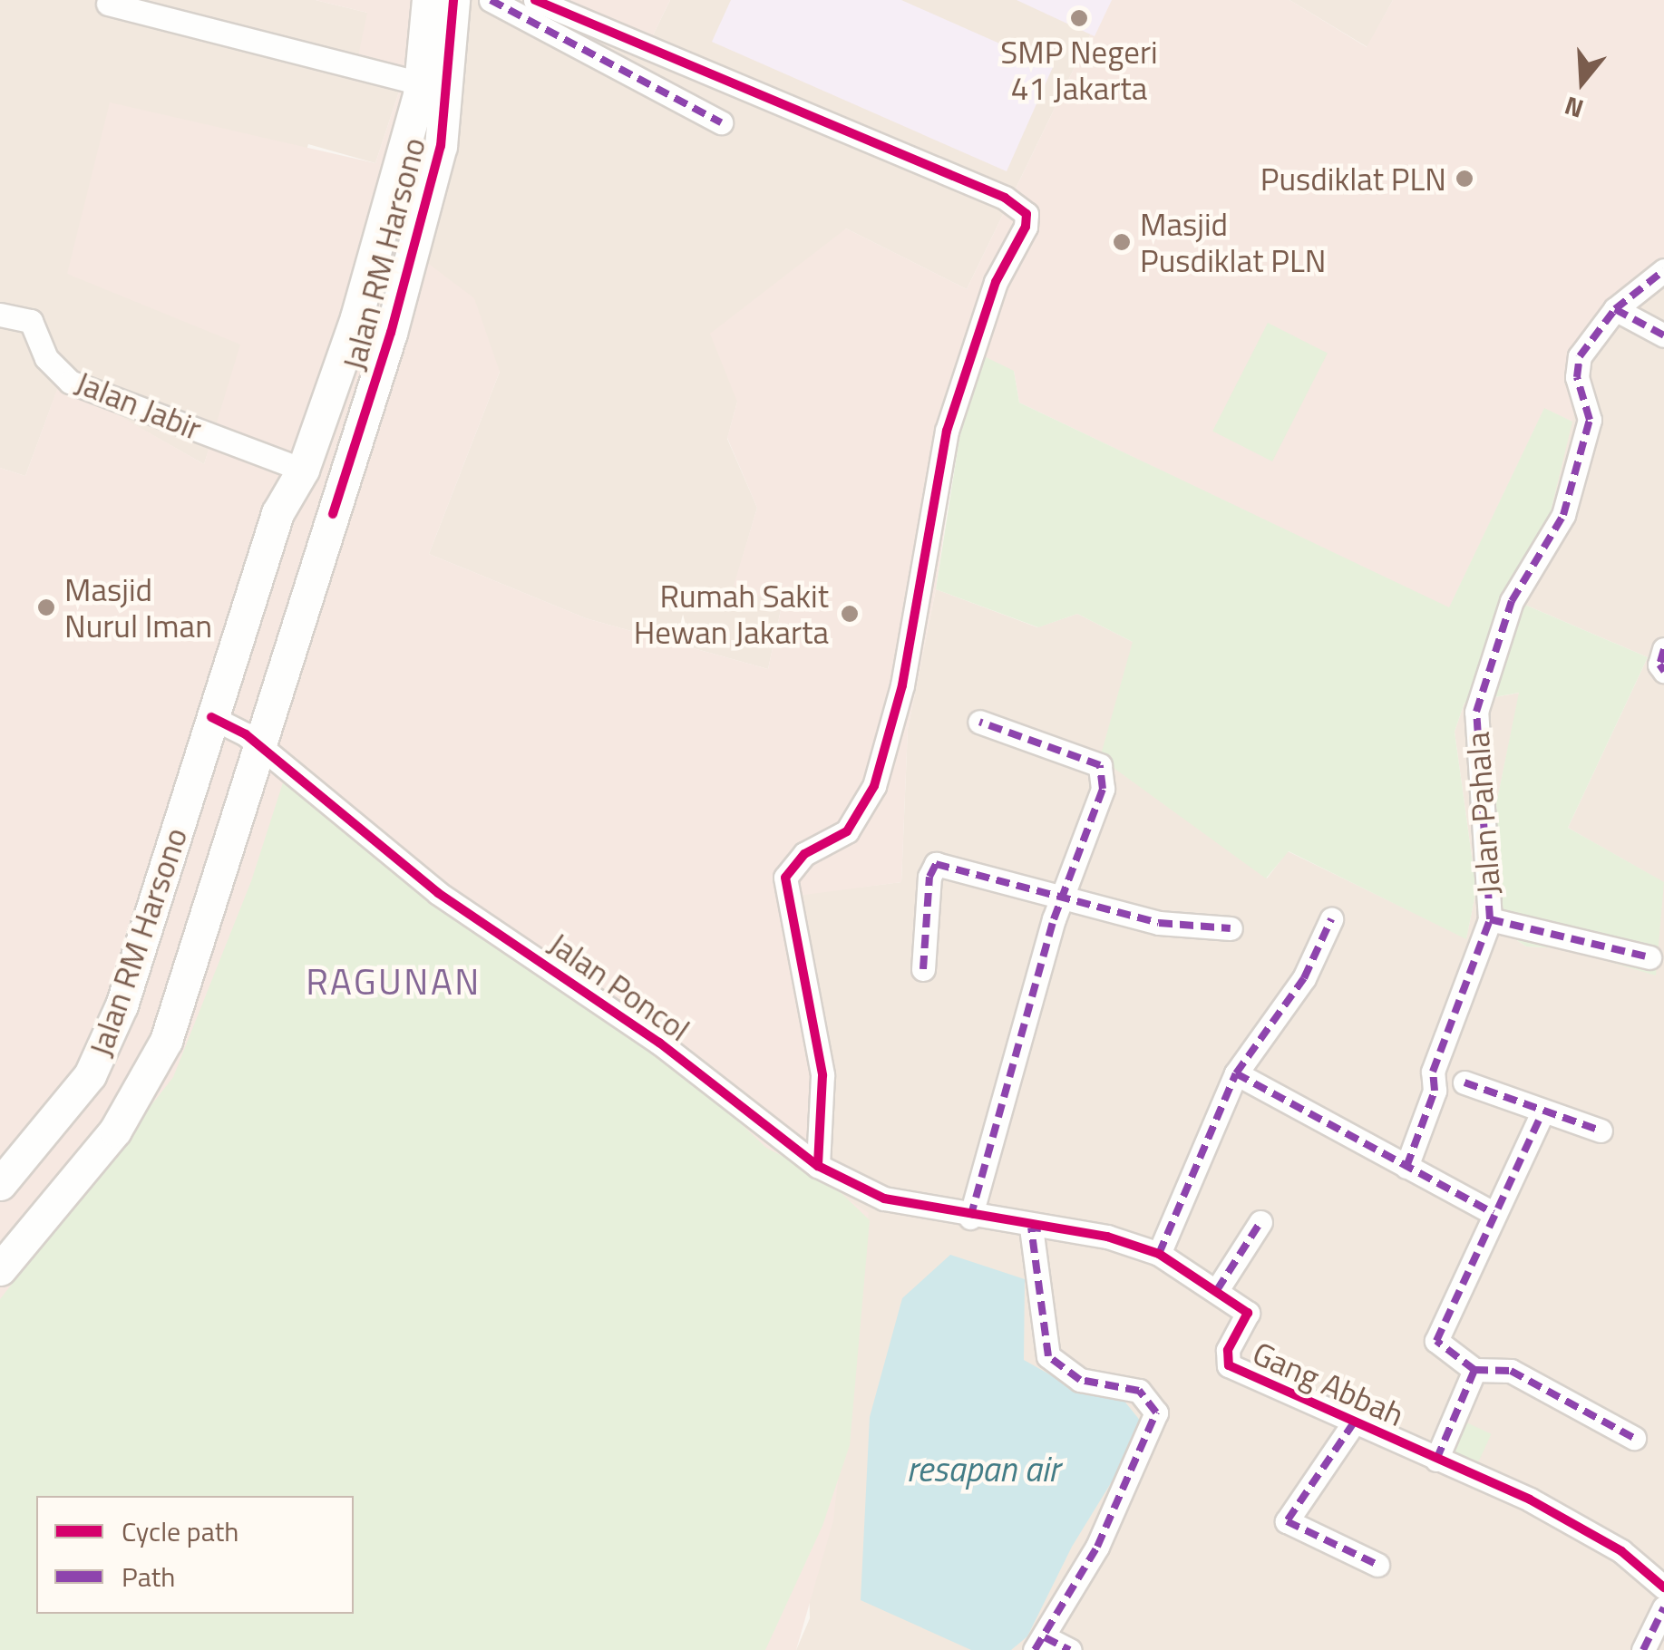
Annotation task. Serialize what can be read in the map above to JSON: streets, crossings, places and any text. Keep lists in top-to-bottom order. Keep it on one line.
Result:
{"streets":{"main road":["Jalan RM Harsono"],"street":["Jalan Jabir","Jalan Pahala","Jalan Poncol","Gang Abbah"]},"crossings":[["Jalan RM Harsono","Jalan Jabir"],["Jalan RM Harsono","Jalan Poncol"],["Jalan Poncol","Gang Abbah"]],"districts":["RAGUNAN"],"water":["resapan air"],"places":["SMP Negeri 41 Jakarta","Pusdiklat PLN","Masjid Pusdiklat PLN","Masjid Nurul Iman","Rumah Sakit Hewan Jakarta"],"legend":["Cycle path","Path"],"north":"bottom"}
